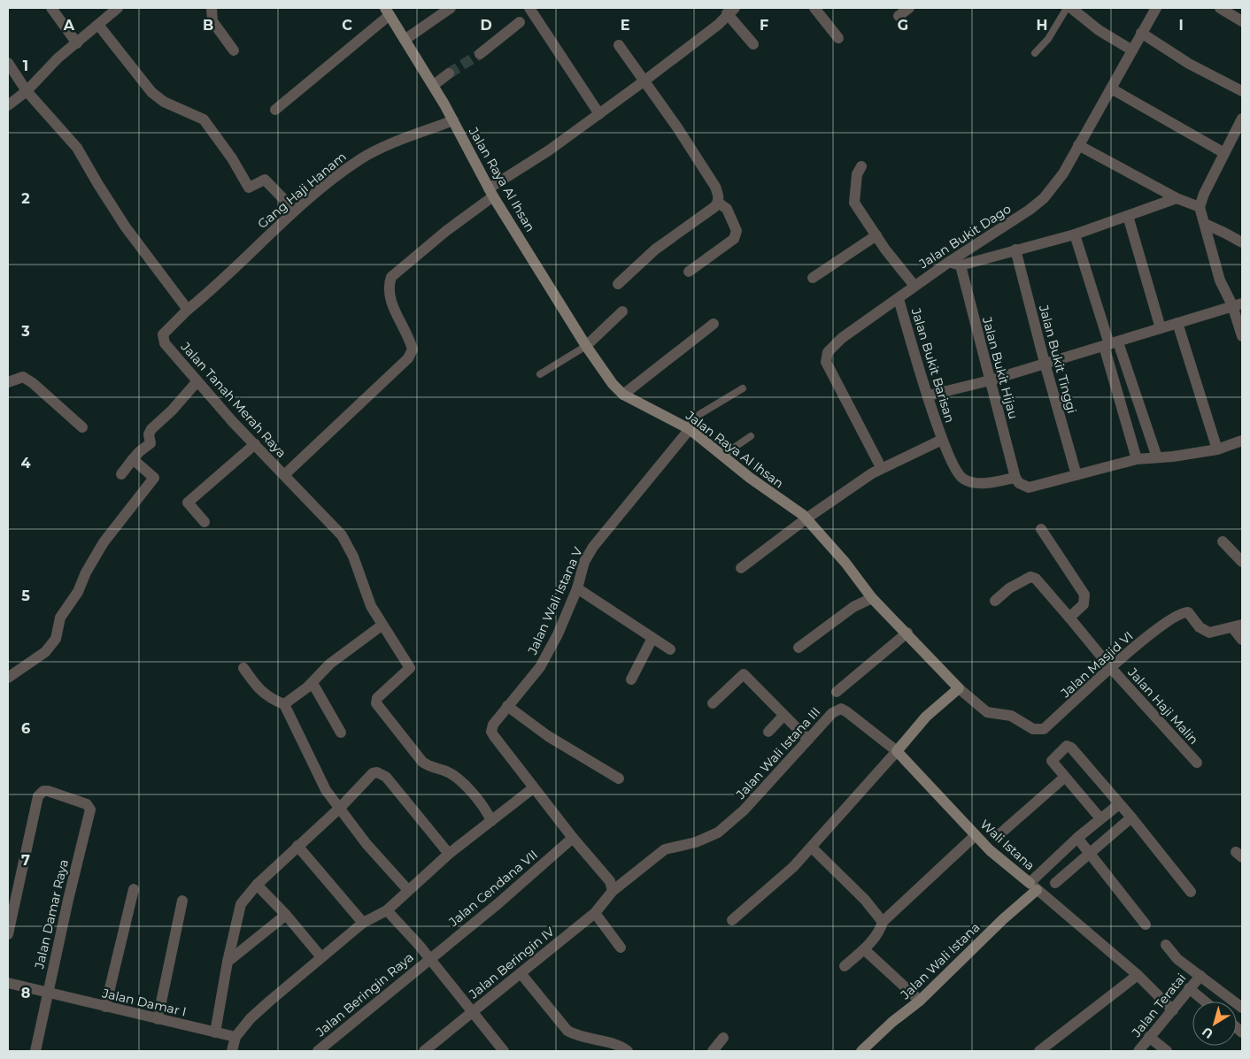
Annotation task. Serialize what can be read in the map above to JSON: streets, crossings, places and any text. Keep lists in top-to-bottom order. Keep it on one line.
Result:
{"streets":{"street":["Jalan Raya Al Ihsan","Gang Haji Hanam","Jalan Bukit Dago","Jalan Bukit Tinggi","Jalan Bukit Barisan","Jalan Bukit Hijau","Jalan Tanah Merah Raya","Jalan Wali Istana V","Jalan Masjid VI","Jalan Haji Malin","Jalan Wali Istana III","Wali Istana","Jalan Cendana VII","Jalan Damar Raya","Jalan Wali Istana","Jalan Beringin IV","Jalan Beringin Raya","Jalan Damar I","Jalan Teratai"]},"crossings":[["Jalan Raya Al Ihsan","Gang Haji Hanam"],["Jalan Raya Al Ihsan","Jalan Wali Istana V"],["Jalan Raya Al Ihsan","Jalan Masjid VI"],["Gang Haji Hanam","Jalan Tanah Merah Raya"],["Jalan Bukit Dago","Jalan Bukit Barisan"],["Jalan Bukit Barisan","Jalan Bukit Hijau"],["Jalan Wali Istana V","Jalan Wali Istana III"],["Jalan Wali Istana V","Jalan Cendana VII"],["Jalan Wali Istana V","Jalan Beringin IV"],["Jalan Masjid VI","Jalan Haji Malin"],["Jalan Wali Istana III","Wali Istana"],["Jalan Wali Istana III","Jalan Beringin IV"],["Wali Istana","Jalan Wali Istana"],["Wali Istana","Jalan Teratai"],["Jalan Cendana VII","Jalan Beringin Raya"],["Jalan Damar Raya","Jalan Damar I"]],"north":"bottom left","grid":{"columns":["A","B","C","D","E","F","G","H","I"],"rows":["1","2","3","4","5","6","7","8"]}}
